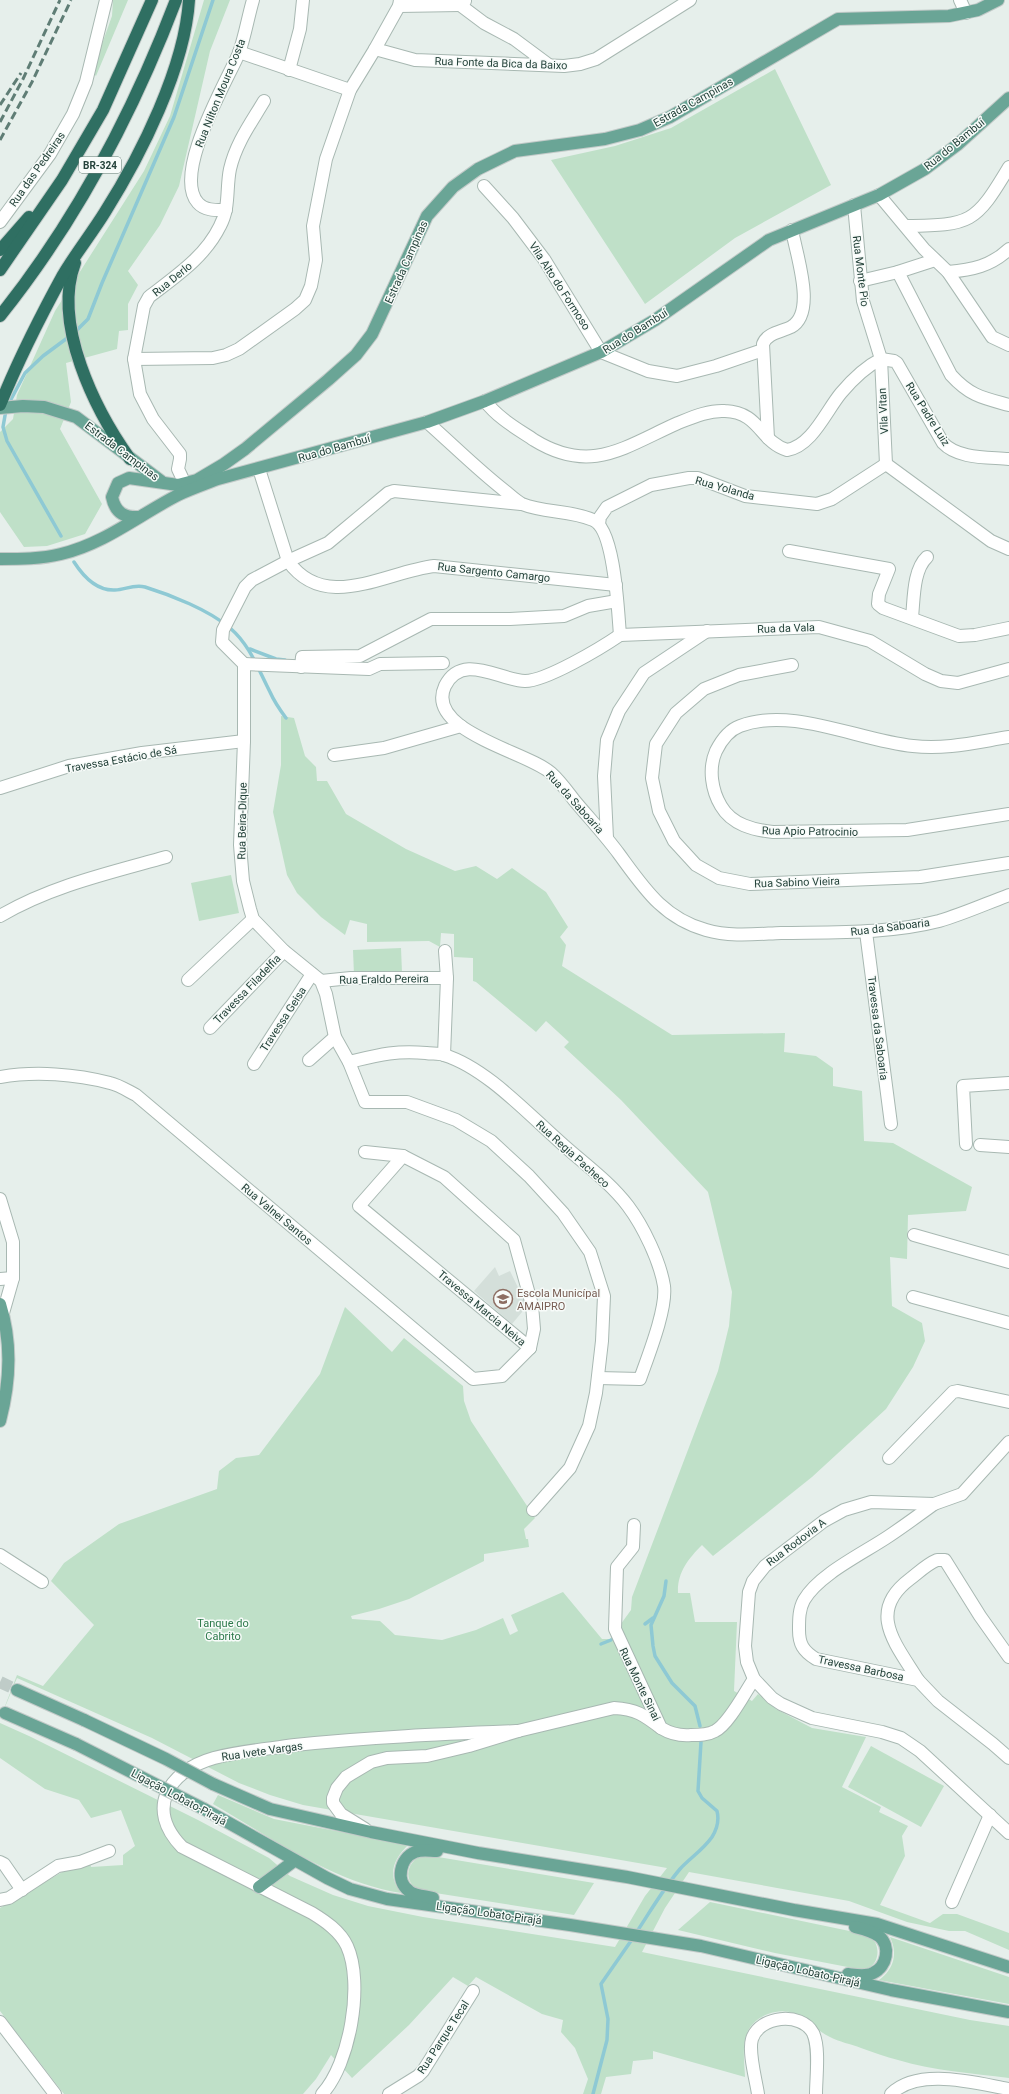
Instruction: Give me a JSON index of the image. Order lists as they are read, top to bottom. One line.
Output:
{"streets":{"highway":["BR-324"],"main road":["Estrada Campinas","Rua do Bambuí","Ligação Lobato-Pirajá"],"street":["Rua Fonte da Bica da Baixo","Rua Nilton Moura Costa","Rua das Pedreiras","Rua Monte Pio","Rua Derlo","Vila Alto do Formoso","Vila Vitan","Rua Padre Luiz","Rua Yolanda","Rua Sargento Camargo","Rua da Vala","Travessa Estácio de Sá","Rua da Saboaria","Rua Beira-Dique","Rua Apio Patrocinio","Rua Sabino Vieira","Rua Eraldo Pereira","Travessa Filadelfia","Travessa Geisa","Travessa da Saboaria","Rua Regia Pacheco","Rua Valnei Santos","Travessa Marcia Neiva","Rua Rodovia A","Travessa Barbosa","Rua Monte Sinai","Rua Ivete Vargas","Rua Parque Tecal"]},"crossings":[["Rua Nilton Moura Costa","Rua Derlo"],["Estrada Campinas","Rua Derlo"],["Rua do Bambuí","Rua Monte Pio"],["Rua do Bambuí","Vila Alto do Formoso"],["Rua do Bambuí","Rua Sargento Camargo"],["Rua Monte Pio","Vila Vitan"],["Rua Monte Pio","Rua Padre Luiz"],["Vila Vitan","Rua Padre Luiz"],["Vila Vitan","Rua Yolanda"],["Rua da Vala","Rua da Saboaria"],["Travessa Estácio de Sá","Rua Beira-Dique"],["Rua da Saboaria","Travessa da Saboaria"],["Rua Beira-Dique","Rua Eraldo Pereira"],["Rua Beira-Dique","Travessa Filadelfia"],["Rua Beira-Dique","Travessa Geisa"],["Rua Beira-Dique","Rua Regia Pacheco"],["Rua Eraldo Pereira","Travessa Geisa"],["Rua Valnei Santos","Travessa Marcia Neiva"],["Rua Rodovia A","Travessa Barbosa"],["Rua Rodovia A","Rua Monte Sinai"],["Rua Monte Sinai","Rua Ivete Vargas"]],"parks":["Tanque do Cabrito"],"places":{"school or university":["Escola Municípal AMAIPRO"]}}
